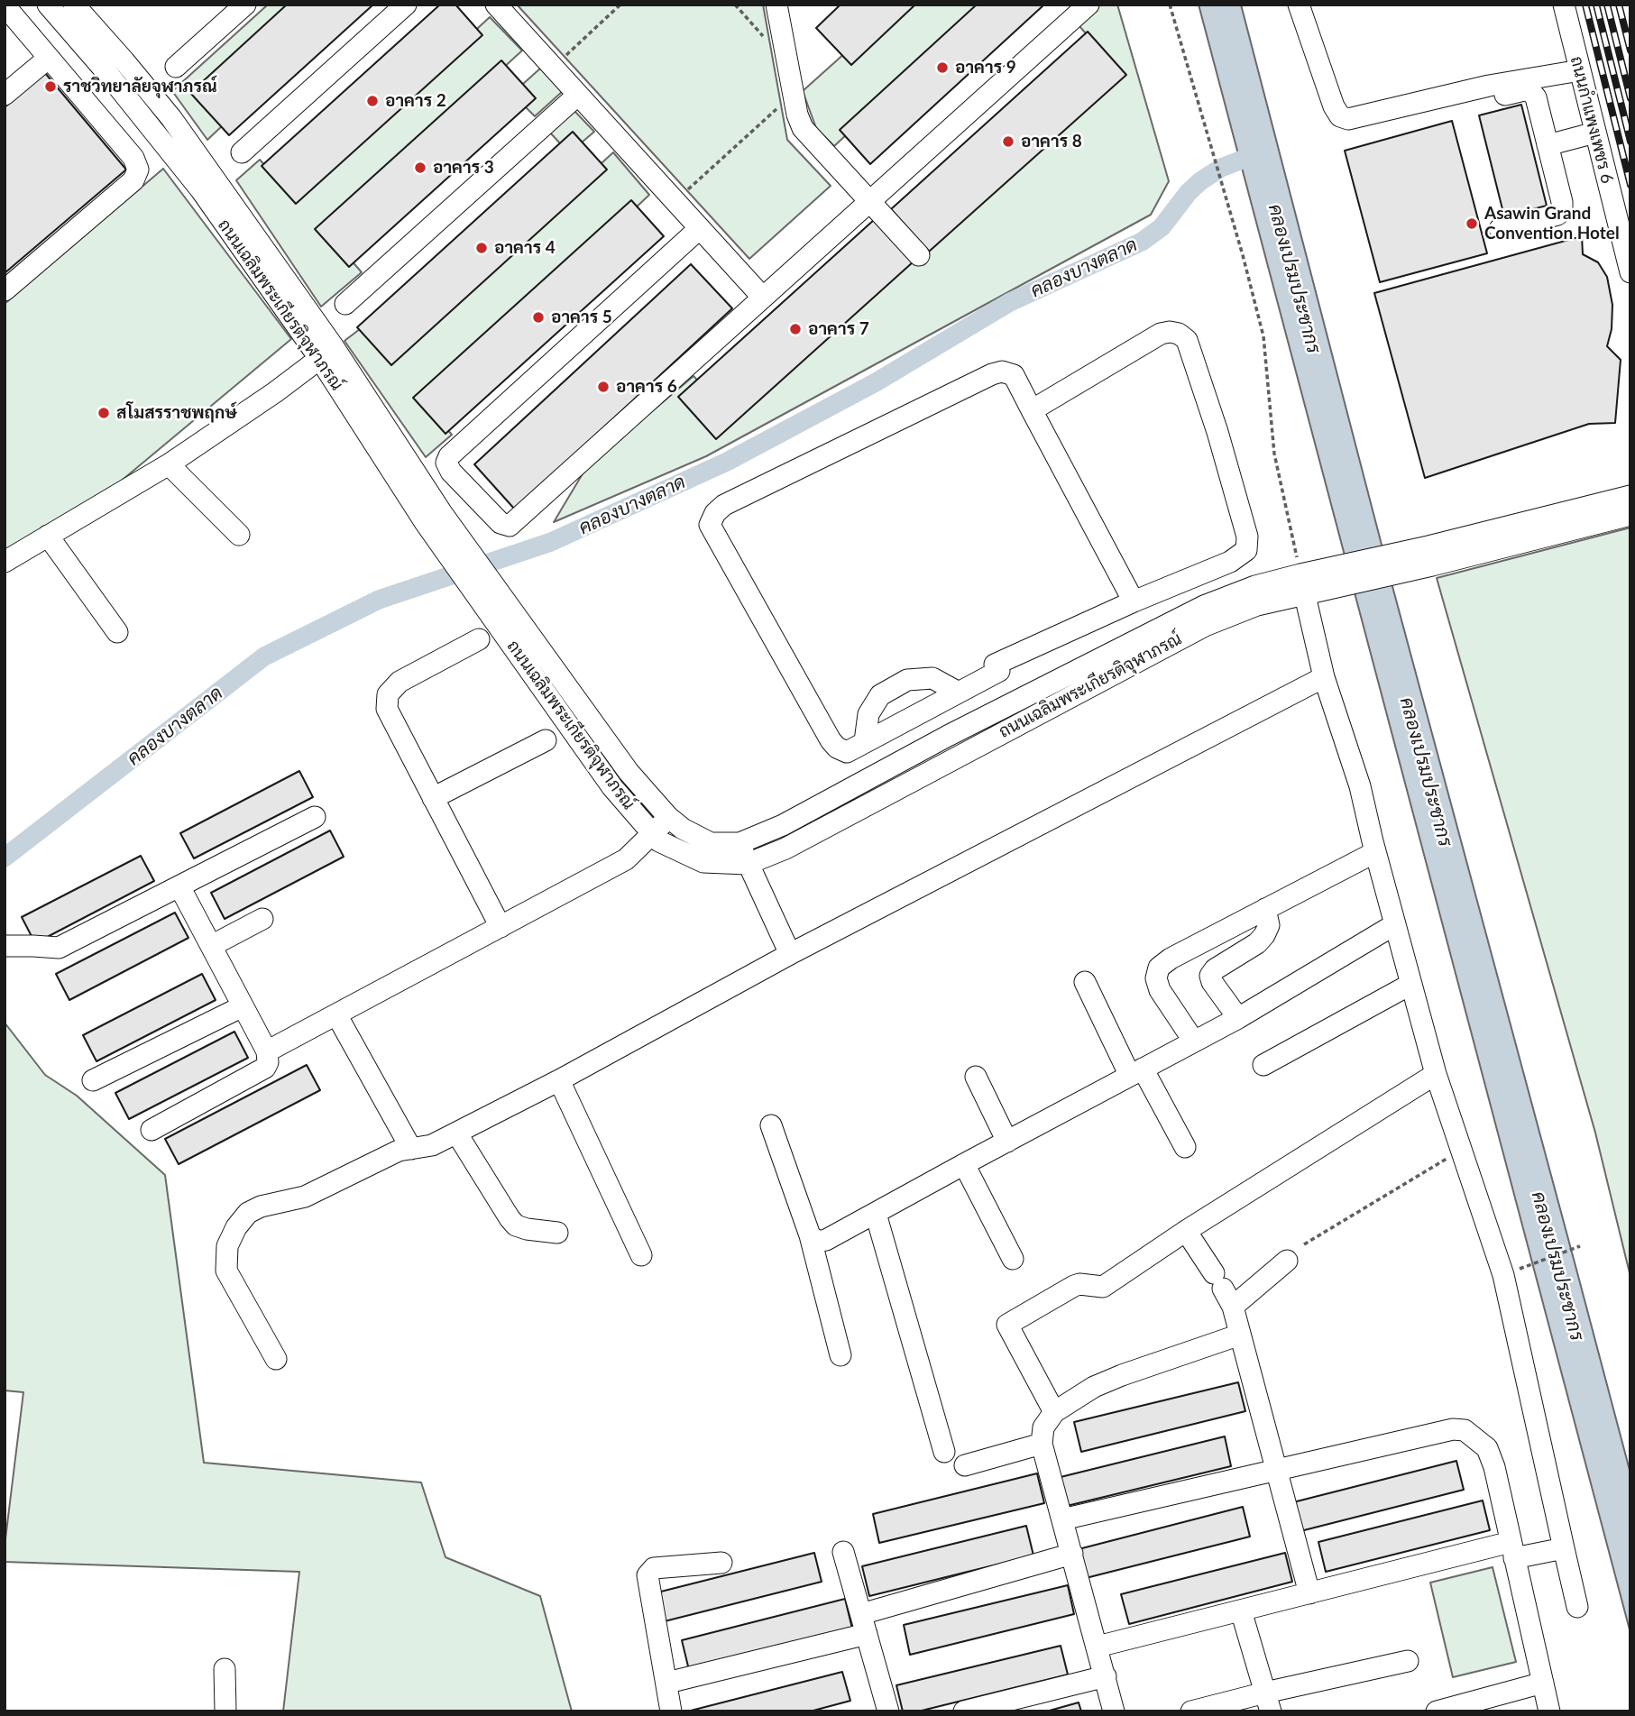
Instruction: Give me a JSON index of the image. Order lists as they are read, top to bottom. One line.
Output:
{"streets":{"street":["ถนนกำแพงเพชร 6","ถนนเฉลิมพระเกียรติจุฬาภรณ์"]},"water":["คลองบางตลาด","คลองเปรมประชากร"],"places":["อาคาร 9","ราชวิทยาลัยจุฬาภรณ์","อาคาร 2","อาคาร 8","อาคาร 3","Asawin Grand Convention Hotel","อาคาร 4","อาคาร 5","อาคาร 7","อาคาร 6","สโมสรราชพฤกษ์"]}
